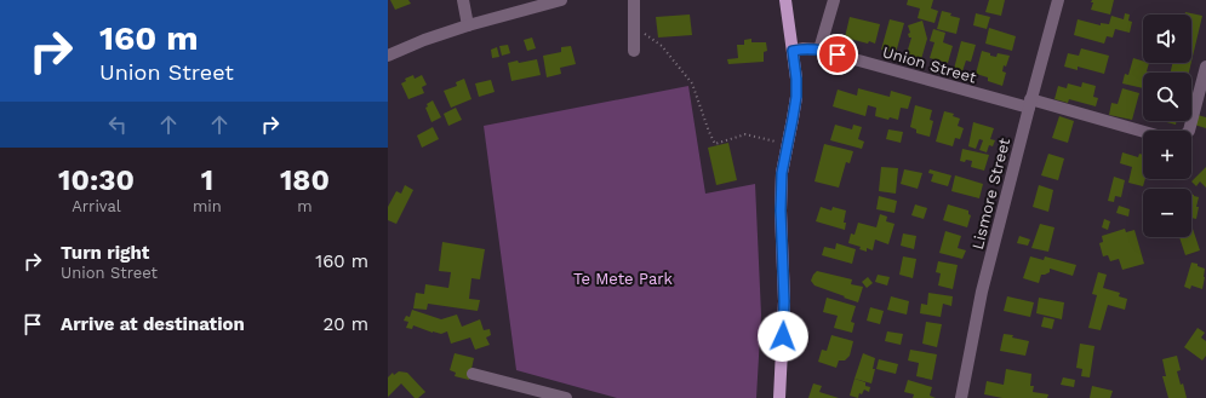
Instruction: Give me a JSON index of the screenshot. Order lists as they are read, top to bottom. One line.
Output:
{"streets":{"street":["Union Street","Lismore Street"]},"crossings":[["Union Street","Lismore Street"]],"parks":["Te Mete Park"],"page":{"turn":["160 m","Union Street"],"map_buttons":["+","−"],"eta":["10:30","Arrival","1","min","180","m"],"list":[{"name":"Turn right","note":"Union Street","value":"160 m"},{"name":"Arrive at destination","value":"20 m"}]}}
